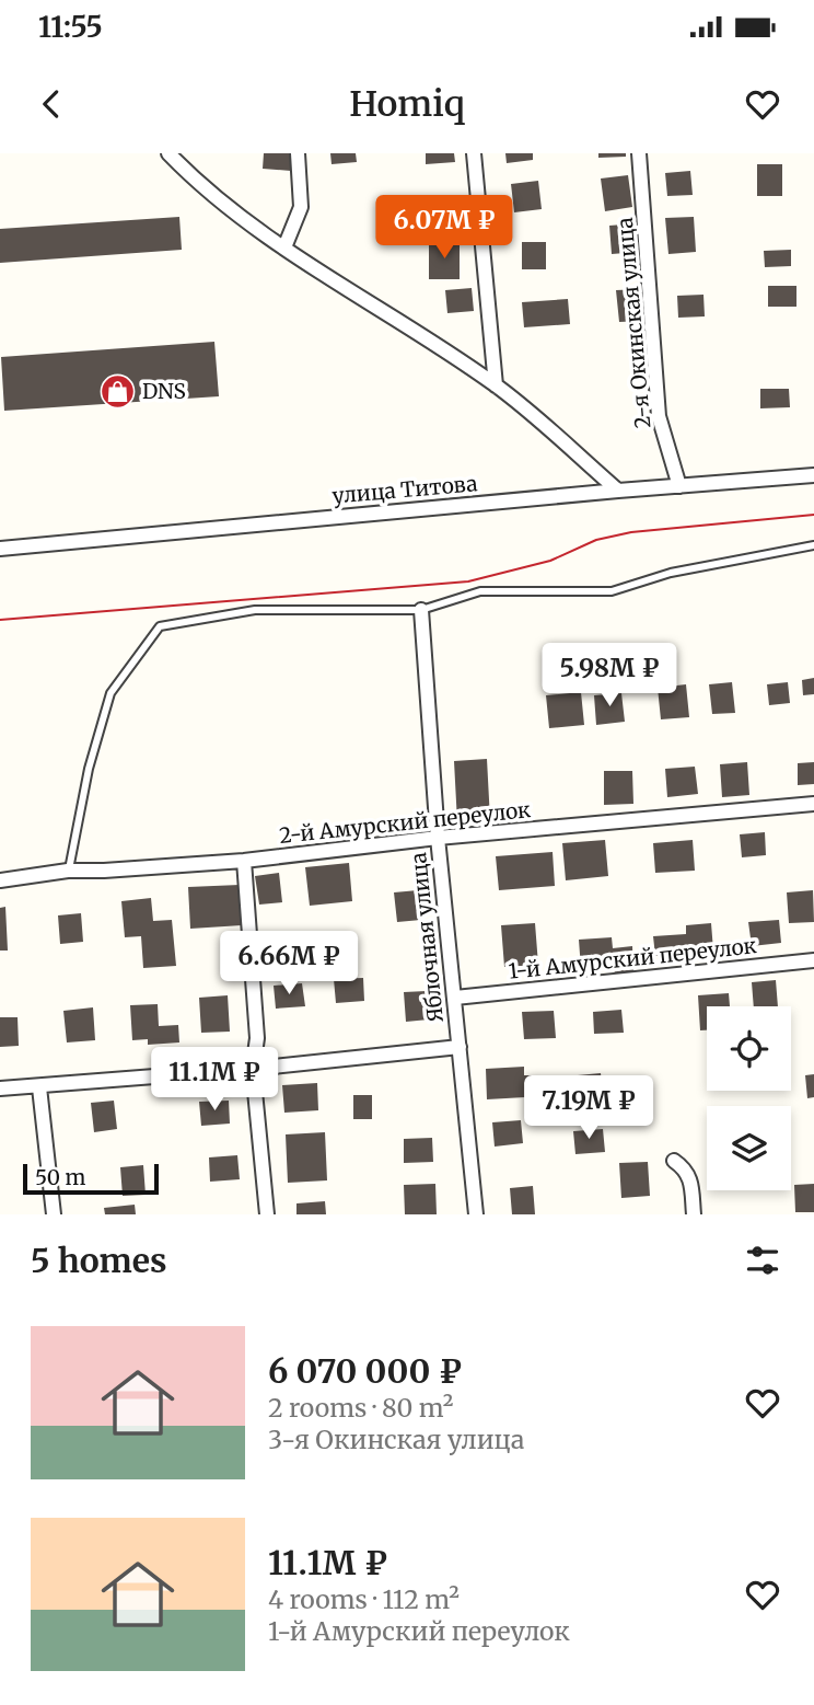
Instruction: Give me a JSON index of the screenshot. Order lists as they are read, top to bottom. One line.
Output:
{"streets":{"street":["2-я Окинская улица","улица Титова","2-й Амурский переулок","Яблочная улица","1-й Амурский переулок"]},"crossings":[["2-я Окинская улица","улица Титова"],["2-й Амурский переулок","Яблочная улица"],["Яблочная улица","1-й Амурский переулок"]],"places":{"shop":["DNS"]},"scale_bar":"50 m","page":{"status":"11:55","header":"Homiq","price":["6.07M ₽","5.98M ₽","6.66M ₽","11.1M ₽","7.19M ₽"],"scale":"50 m","heading":"5 homes","list":[{"name":"6 070 000 ₽","note":"2 rooms · 80 m² · 3-я Окинская улица"},{"name":"11.1M ₽","note":"4 rooms · 112 m² · 1-й Амурский переулок"}]}}
